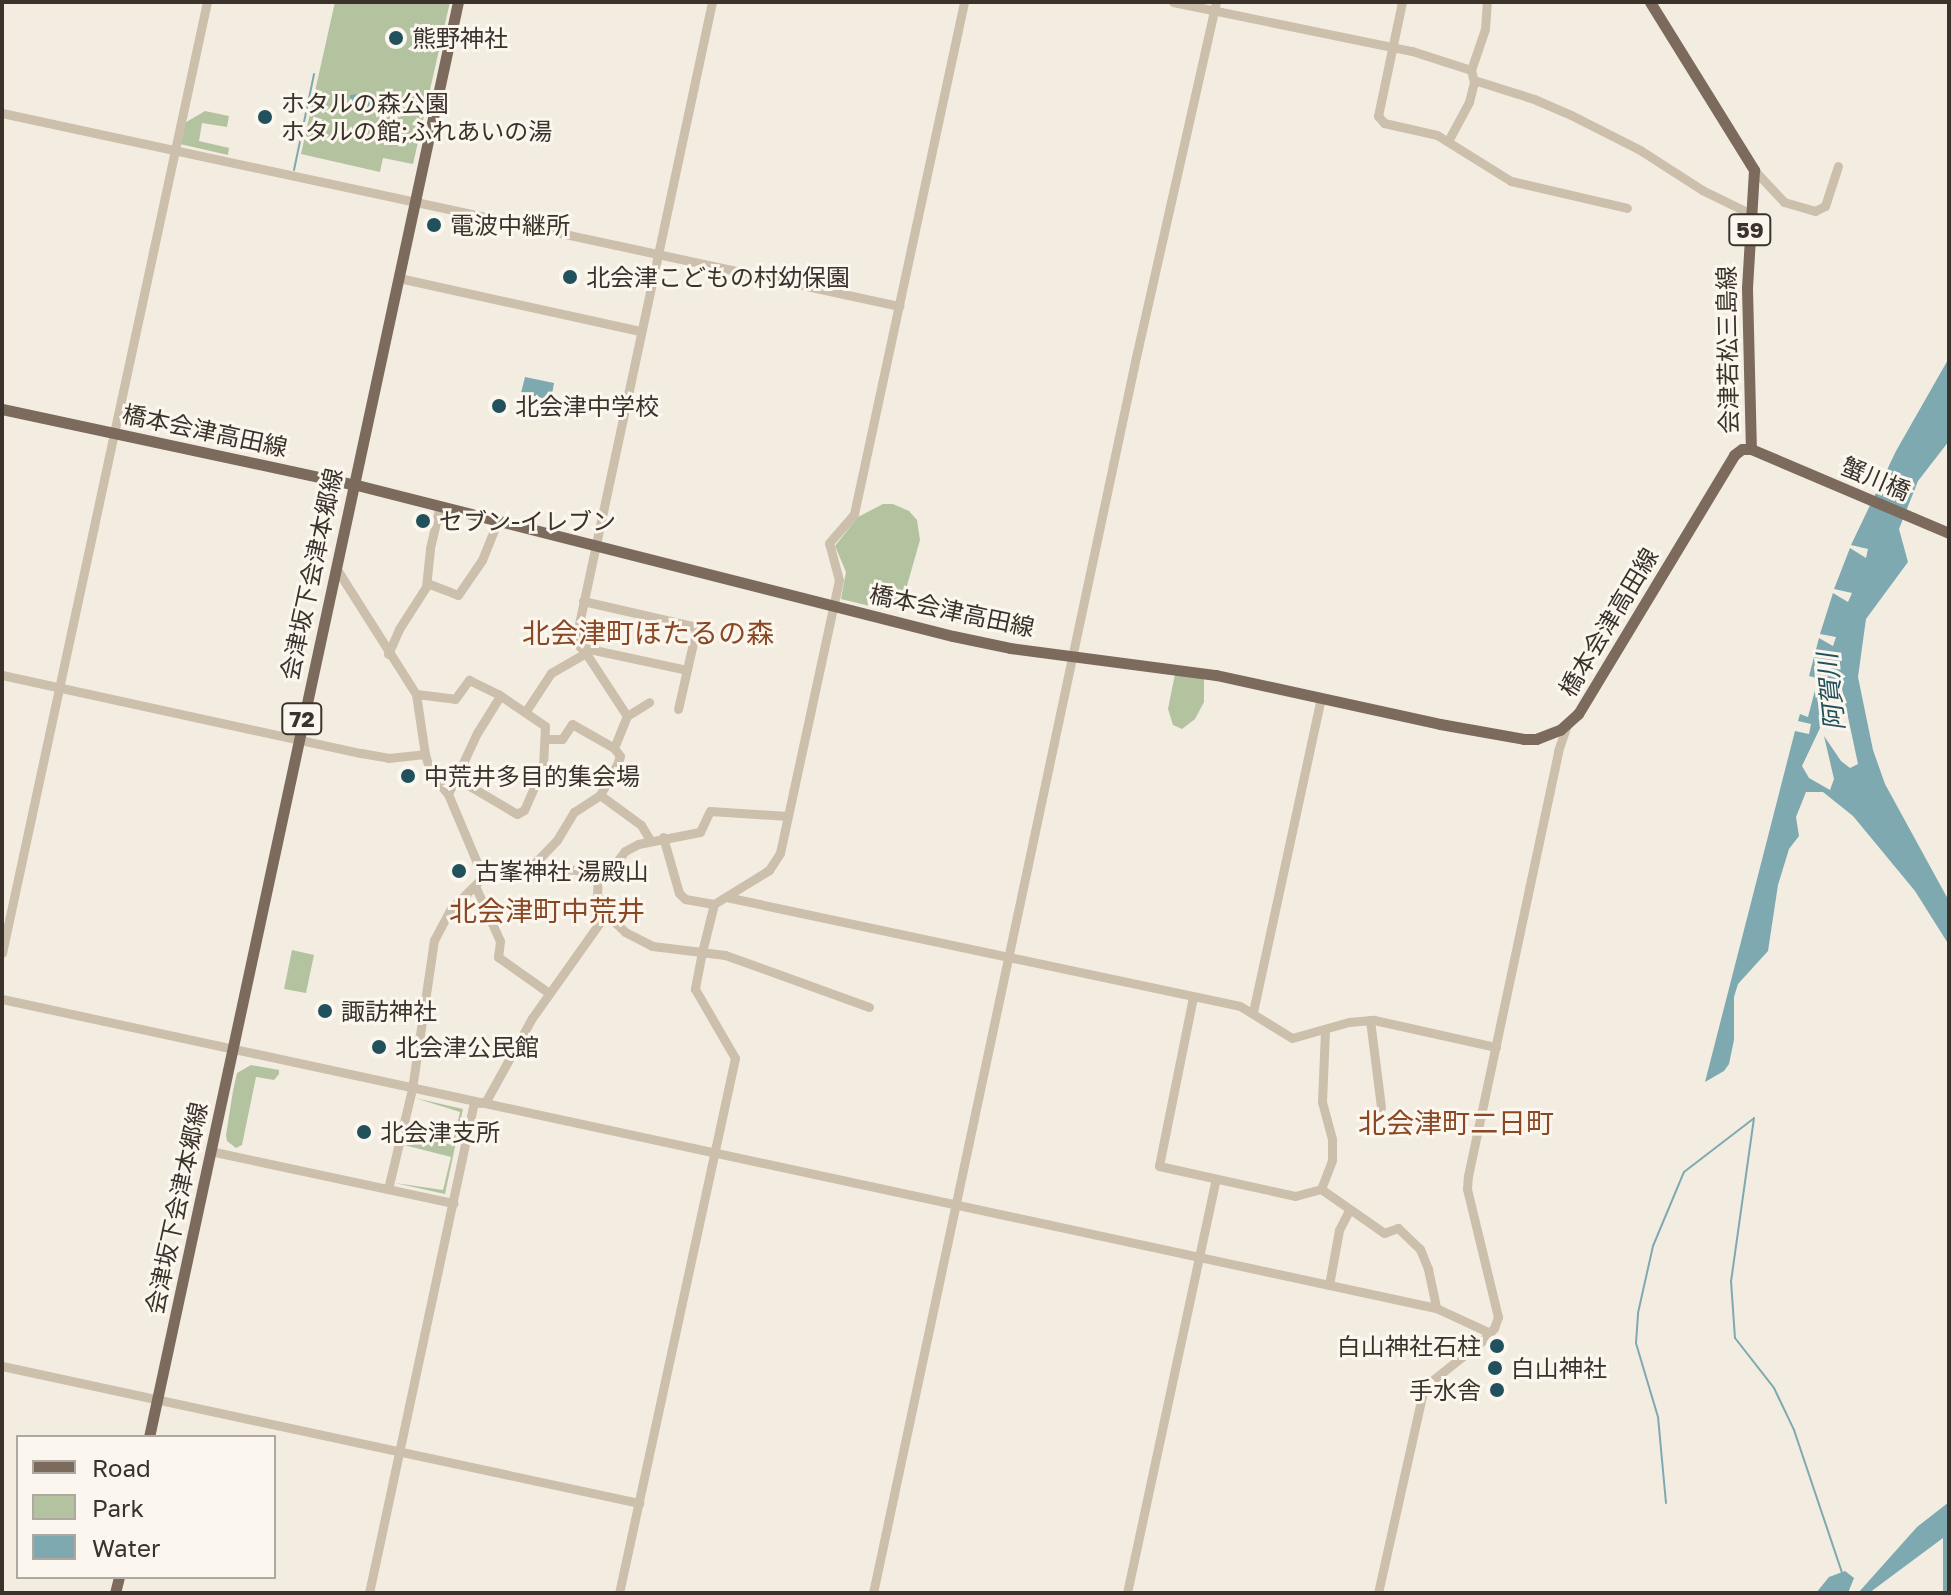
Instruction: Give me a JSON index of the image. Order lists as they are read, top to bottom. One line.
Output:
{"streets":{"main road":["59","会津若松三島線","橋本会津高田線","蟹川橋","会津坂下会津本郷線","72"]},"crossings":[["会津若松三島線","橋本会津高田線"],["会津若松三島線","蟹川橋"],["橋本会津高田線","会津坂下会津本郷線"]],"districts":["北会津町ほたるの森","北会津町中荒井","北会津町二日町"],"water":["阿賀川"],"places":["熊野神社","ホタルの森公園 ホタルの館;ふれあいの湯","電波中継所","北会津こどもの村幼保園","北会津中学校","セブン-イレブン","中荒井多目的集会場","古峯神社 湯殿山","諏訪神社","北会津公民館","北会津支所","白山神社石柱","白山神社","手水舎"],"legend":["Road","Park","Water"]}
